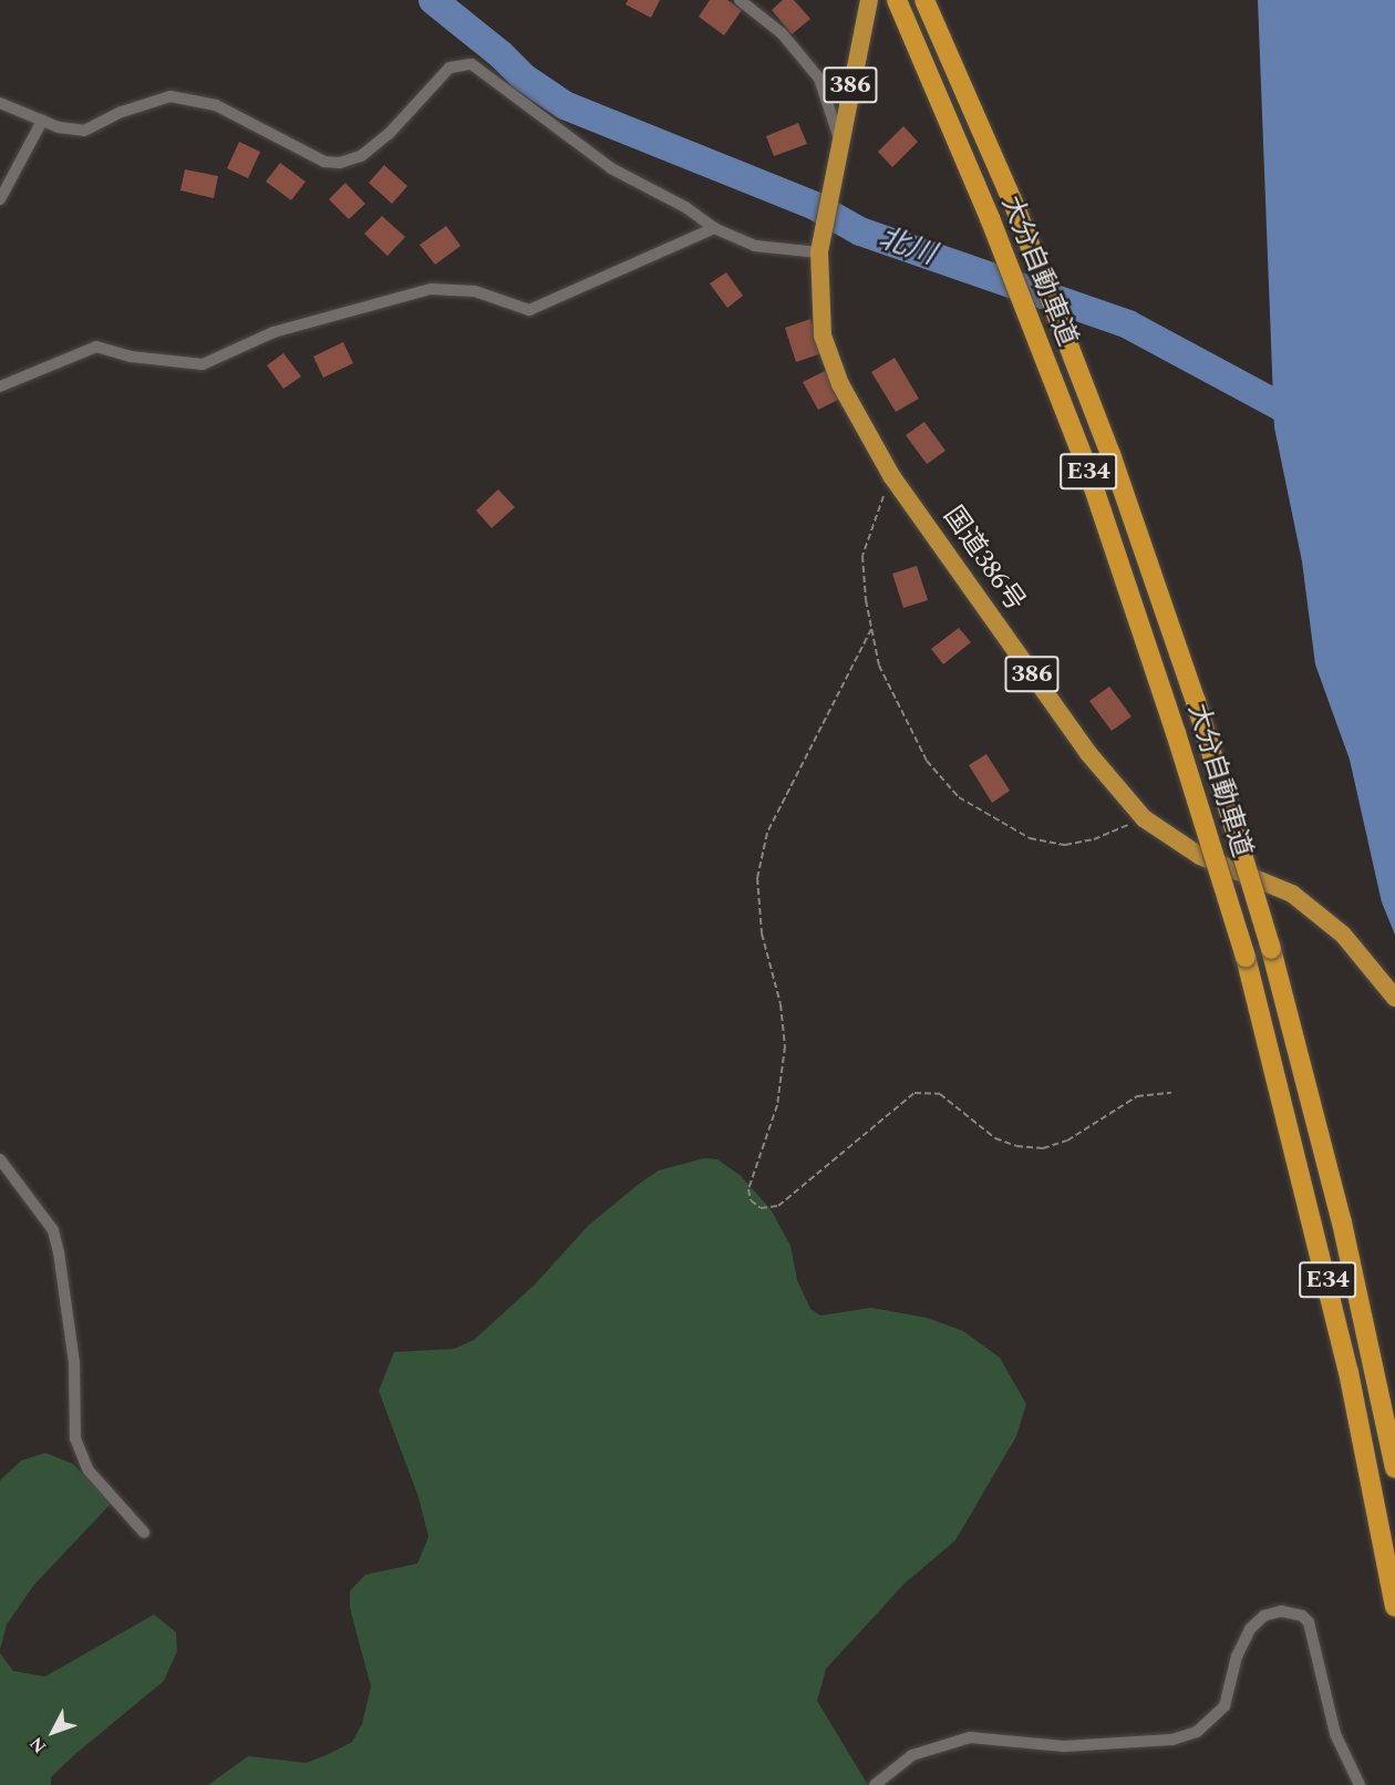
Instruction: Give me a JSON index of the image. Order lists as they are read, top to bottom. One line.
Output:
{"streets":{"highway":["386","大分自動車道","E34","国道386号"]},"water":["北川"],"north":"bottom left"}
